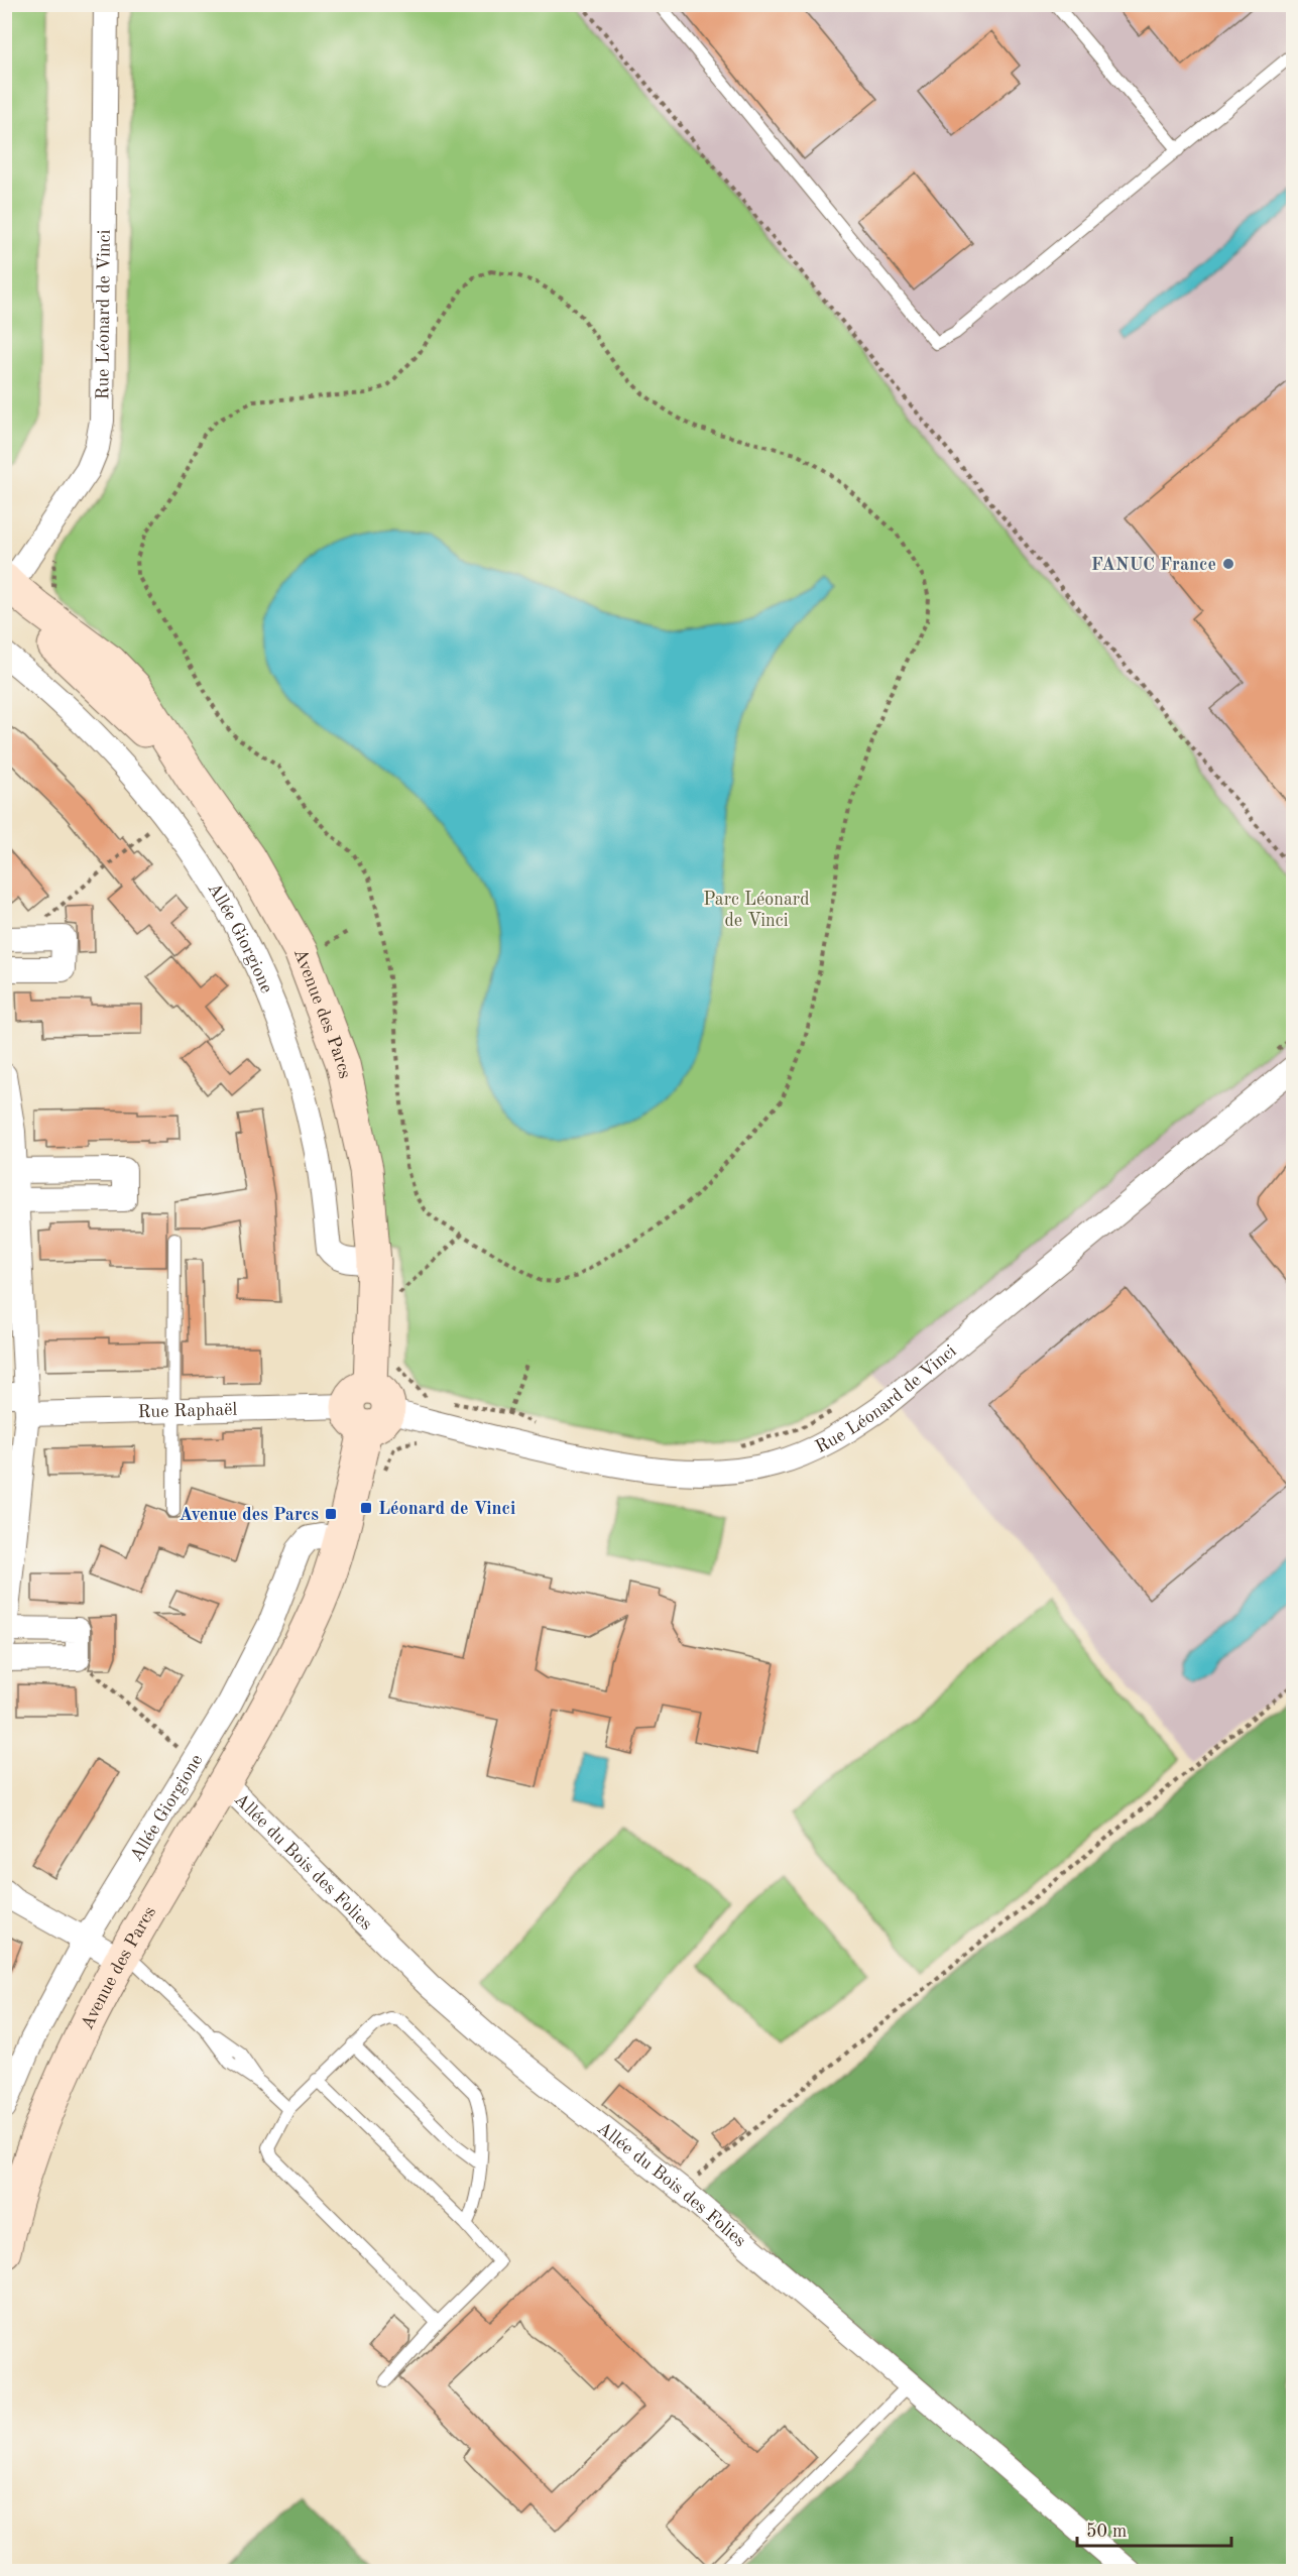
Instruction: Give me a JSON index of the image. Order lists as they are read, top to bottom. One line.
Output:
{"streets":{"street":["Rue Léonard de Vinci","Allée Giorgione","Avenue des Parcs","Rue Raphaël","Allée du Bois des Folies"]},"crossings":[["Rue Léonard de Vinci","Avenue des Parcs"],["Rue Léonard de Vinci","Rue Raphaël"],["Allée Giorgione","Avenue des Parcs"],["Avenue des Parcs","Rue Raphaël"],["Avenue des Parcs","Allée du Bois des Folies"]],"parks":["Parc Léonard de Vinci"],"places":{"other":["FANUC France"],"transit":["Léonard de Vinci","Avenue des Parcs"]},"scale_bar":"50 m"}
